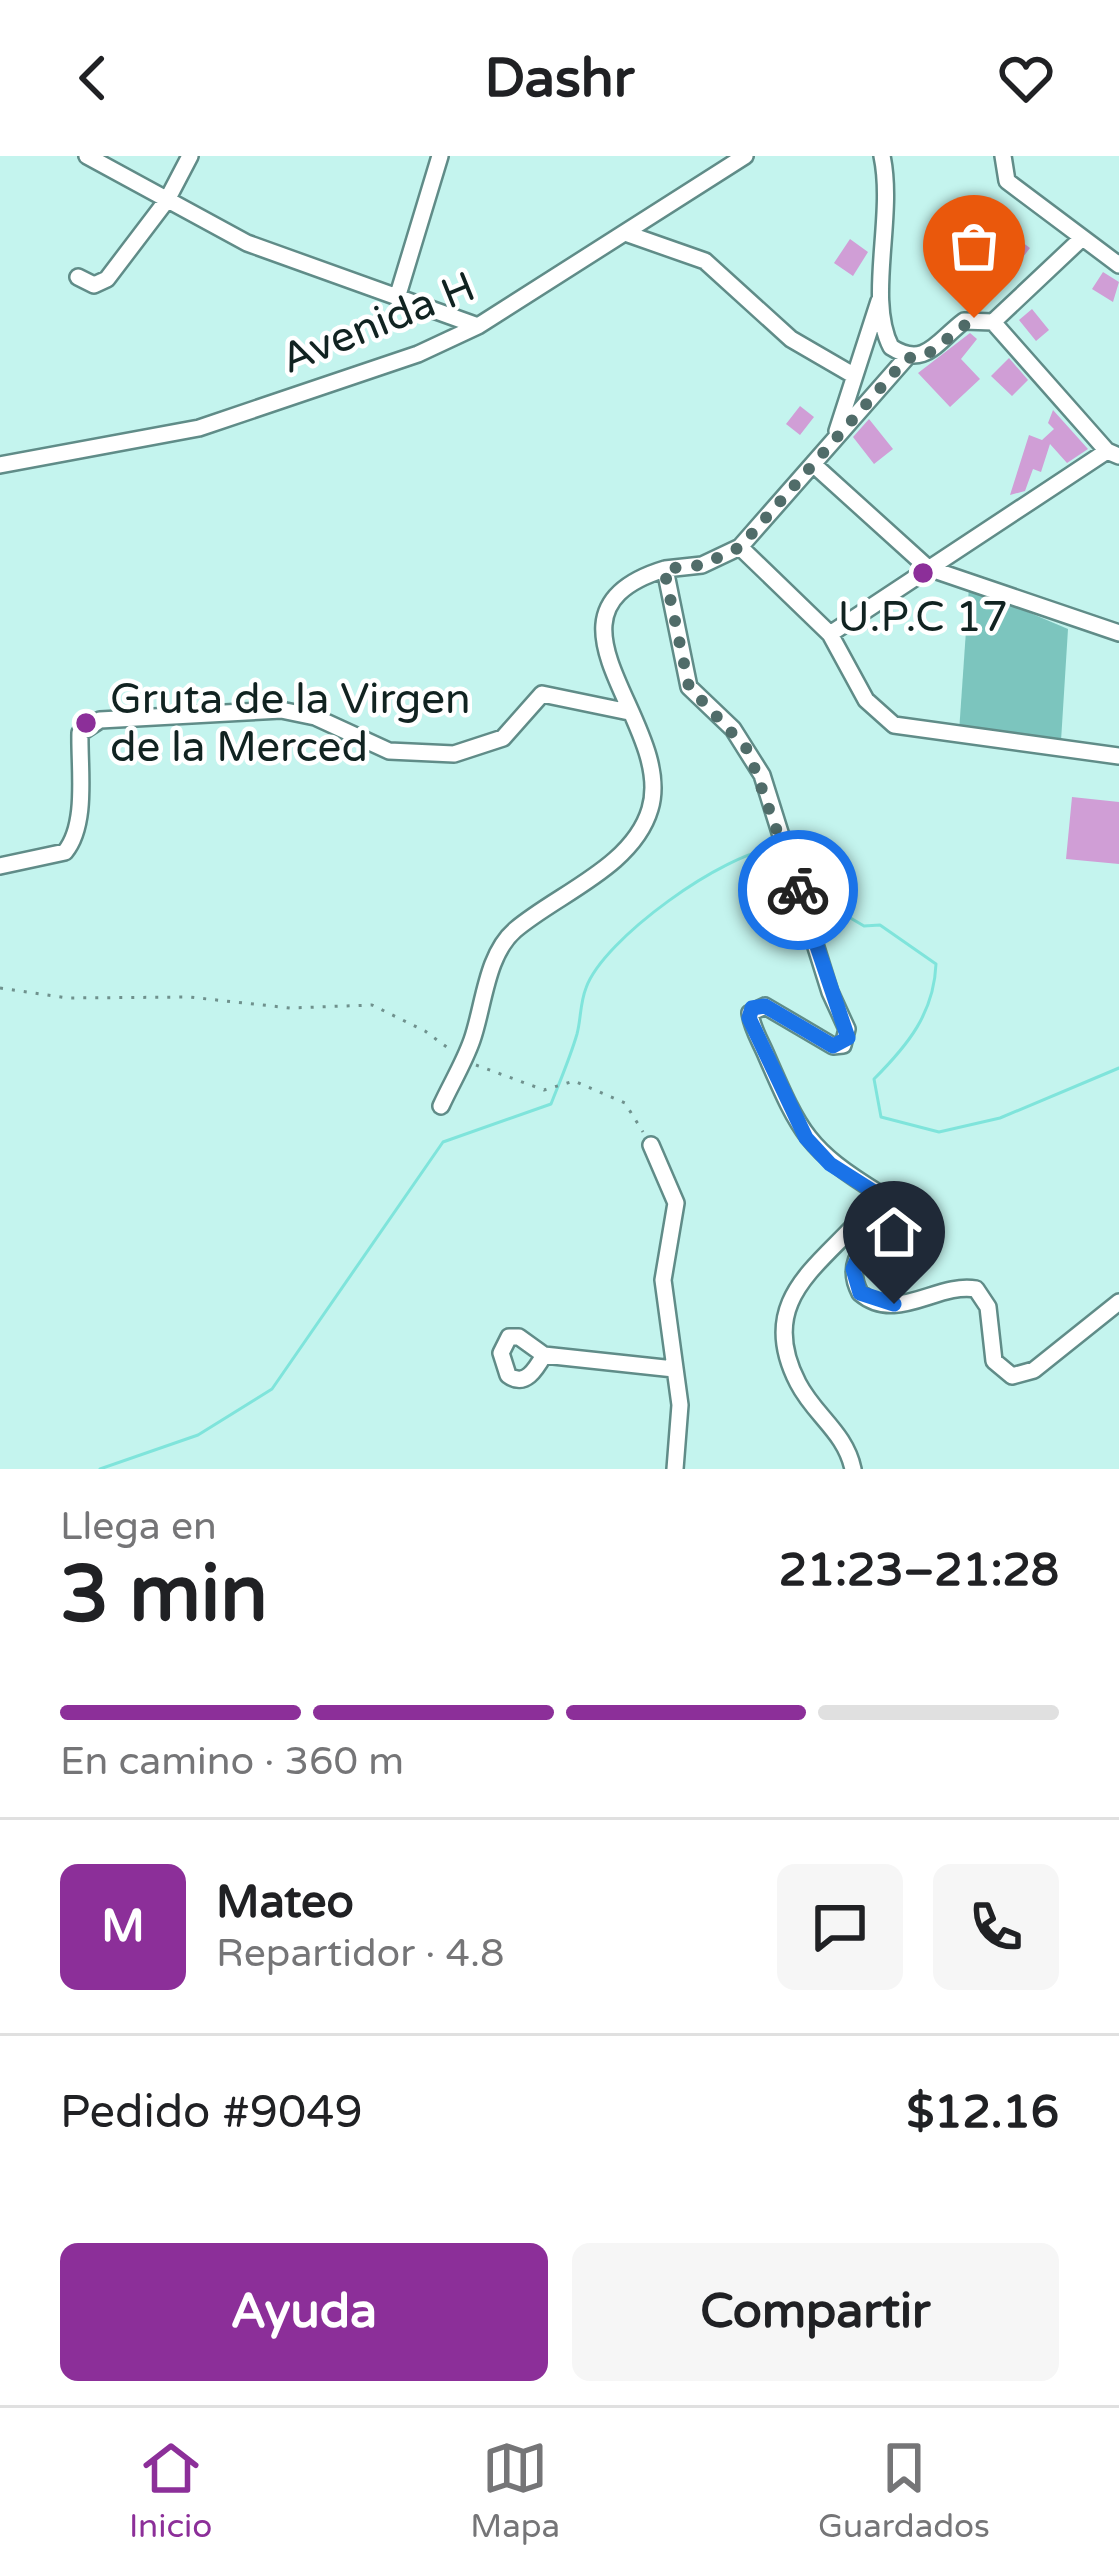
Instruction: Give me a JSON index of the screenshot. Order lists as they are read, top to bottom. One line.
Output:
{"streets":{"street":["Avenida H"]},"places":["U.P.C 17","Gruta de la Virgen de la Merced"],"page":{"header":"Dashr","heading":["3 min","Llega en","21:23–21:28"],"panel":["Mateo","Repartidor · 4.8","Pedido #9049","$12.16"],"bar":"En camino · 360 m","round":"M","buttons":["Ayuda","Compartir"],"tabs":["Inicio","Mapa","Guardados"]}}
